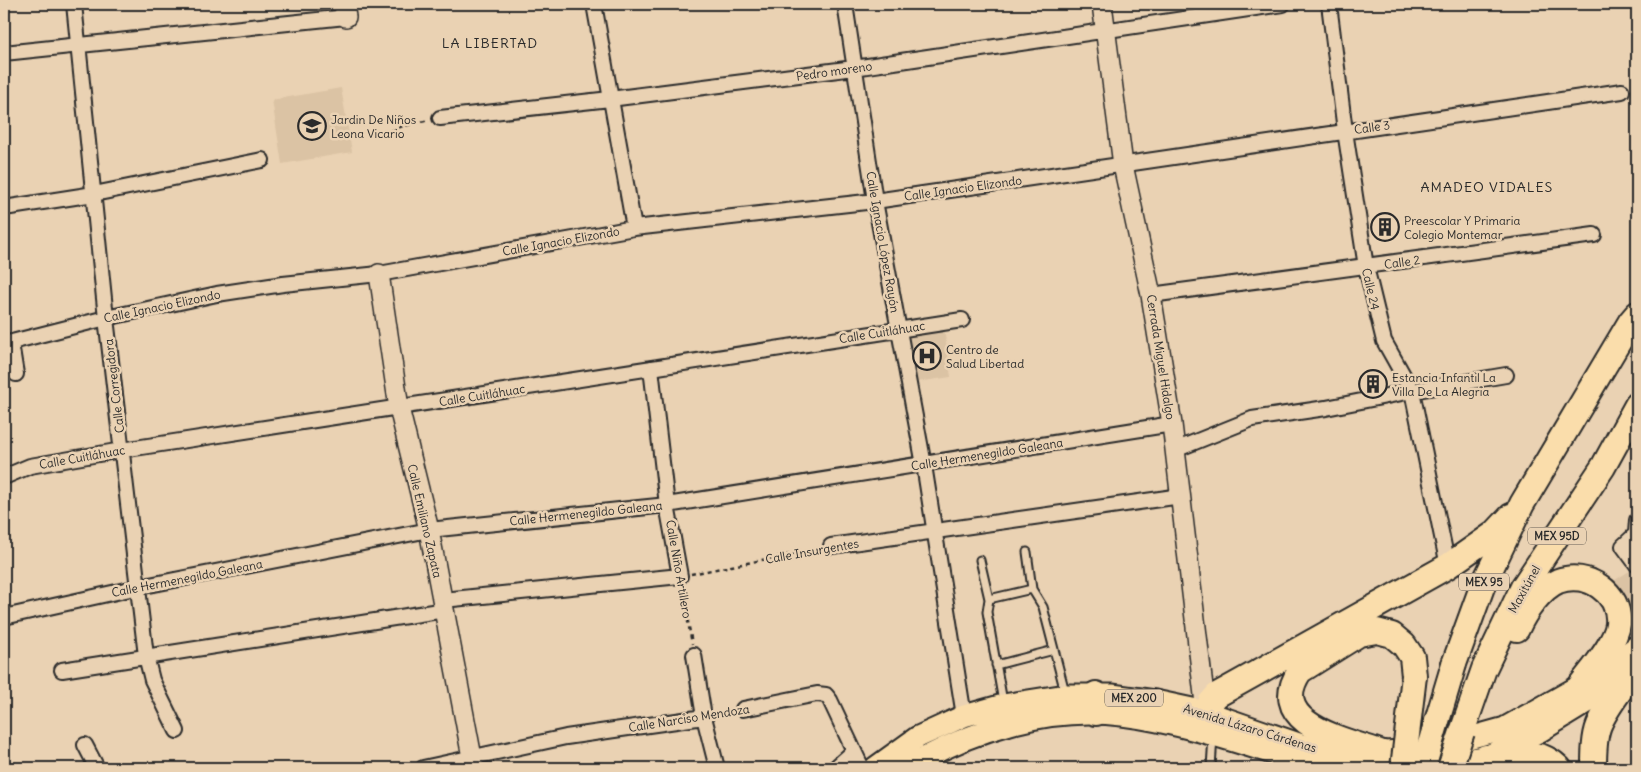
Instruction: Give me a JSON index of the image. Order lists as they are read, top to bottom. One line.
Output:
{"streets":{"highway":["MEX 95D","MEX 95","Maxitúnel"],"main road":["MEX 200","Avenida Lázaro Cárdenas"],"street":["Pedro moreno","Calle 3","Calle Ignacio Elizondo","Calle Ignacio López Rayón","Calle 2","Calle 24","Calle Cuitláhuac","Cerrada Miguel Hidalgo","Calle Corregidora","Calle Hermenegildo Galeana","Calle Emiliano Zapata","Calle Insurgentes","Calle Niño Artillero","Calle Narciso Mendoza"]},"crossings":[["Pedro moreno","Calle Ignacio López Rayón"],["Pedro moreno","Cerrada Miguel Hidalgo"],["Calle 3","Calle Ignacio Elizondo"],["Calle 3","Calle 24"],["Calle 3","Cerrada Miguel Hidalgo"],["Calle Ignacio Elizondo","Calle Ignacio López Rayón"],["Calle Ignacio Elizondo","Cerrada Miguel Hidalgo"],["Calle Ignacio Elizondo","Calle Corregidora"],["Calle Ignacio Elizondo","Calle Emiliano Zapata"],["Calle Ignacio López Rayón","Calle Cuitláhuac"],["Calle Ignacio López Rayón","Calle Hermenegildo Galeana"],["Calle Ignacio López Rayón","Calle Insurgentes"],["Calle Ignacio López Rayón","Avenida Lázaro Cárdenas"],["Calle 2","Calle 24"],["Calle 2","Cerrada Miguel Hidalgo"],["Calle Cuitláhuac","Calle Corregidora"],["Calle Cuitláhuac","Calle Emiliano Zapata"],["Calle Cuitláhuac","Calle Niño Artillero"],["Cerrada Miguel Hidalgo","Calle Hermenegildo Galeana"],["Cerrada Miguel Hidalgo","Calle Insurgentes"],["Cerrada Miguel Hidalgo","Avenida Lázaro Cárdenas"],["Calle Corregidora","Calle Hermenegildo Galeana"],["Calle Hermenegildo Galeana","Calle Emiliano Zapata"],["Calle Hermenegildo Galeana","Calle Niño Artillero"],["Calle Emiliano Zapata","Calle Narciso Mendoza"],["Calle Insurgentes","Calle Niño Artillero"],["MEX 200","Avenida Lázaro Cárdenas"]],"districts":["LA LIBERTAD","AMADEO VIDALES"],"places":{"school or university":["Jardin De Niños Leona Vicario"],"building":["Preescolar Y Primaria Colegio Montemar","Estancia Infantil La Villa De La Alegria"],"hospital":["Centro de Salud Libertad"]}}
